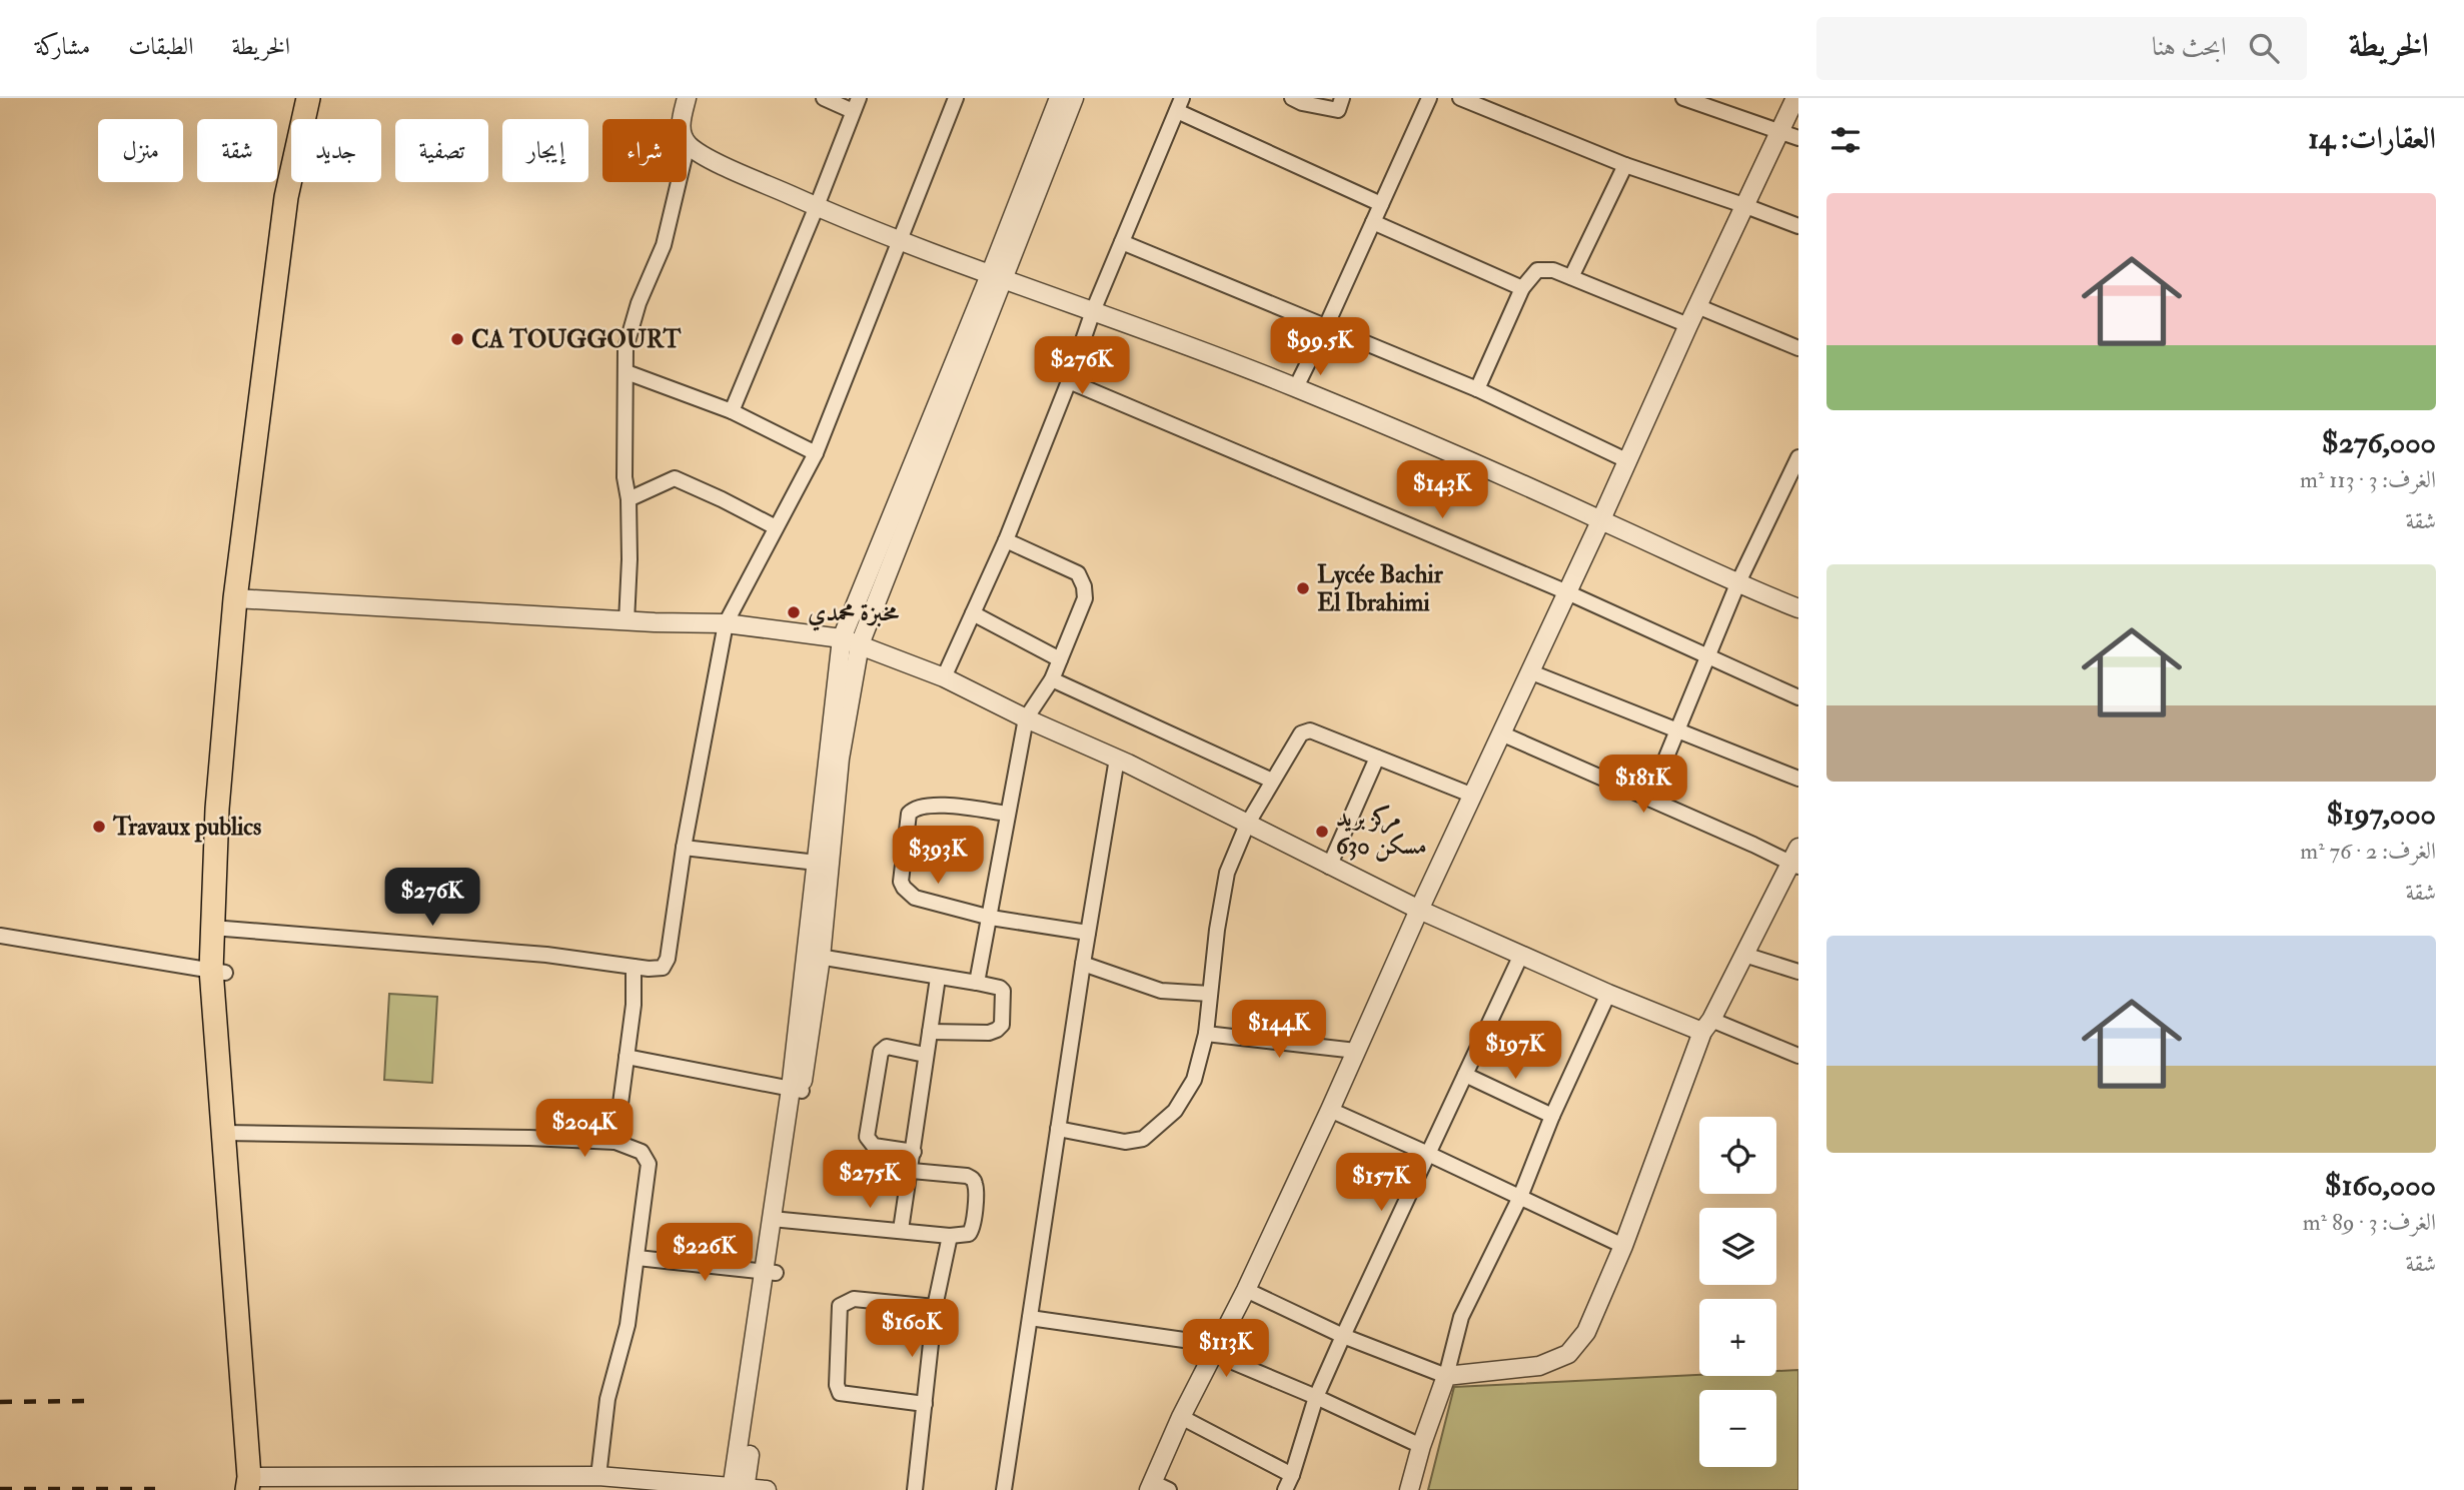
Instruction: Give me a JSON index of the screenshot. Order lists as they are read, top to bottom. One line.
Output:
{"places":["CA TOUGGOURT","Lycée Bachir El Ibrahimi","مخبزة محمدي","Travaux publics","مركز بريد 630 مسكن"],"page":{"header":"الخريطة","search":"ابحث هنا","nav":["الخريطة","الطبقات","مشاركة"],"heading":"العقارات: 14","chip":["شراء","إيجار","تصفية","جديد","شقة","منزل"],"list":[{"name":"$276,000","note":"الغرف: 3 · 113 m² · شقة"},{"name":"$197,000","note":"الغرف: 2 · 76 m² · شقة"},{"name":"$160,000","note":"الغرف: 3 · 89 m² · شقة"}],"price":["$99.5K","$276K","$143K","$181K","$393K","$276K","$144K","$197K","$204K","$275K","$157K","$226K","$160K","$113K"],"map_buttons":["+","−"]}}
